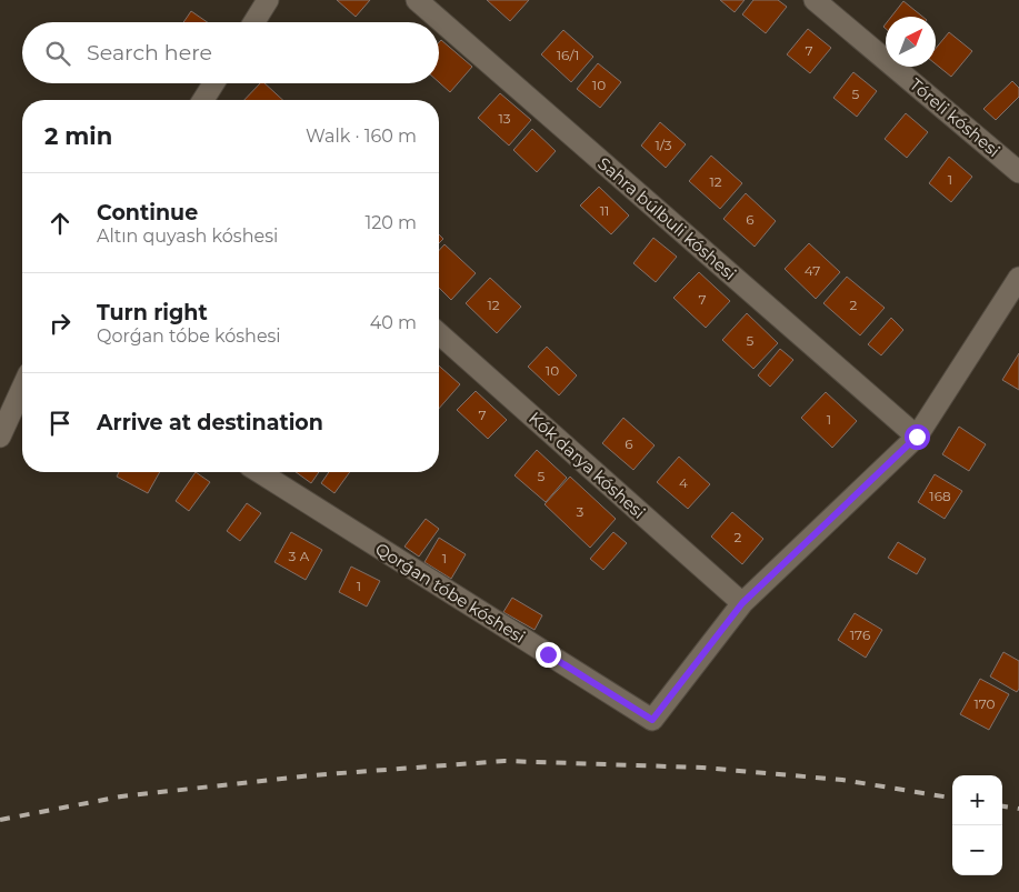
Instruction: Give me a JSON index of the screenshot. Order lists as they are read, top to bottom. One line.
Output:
{"streets":{"street":["Tóreli kóshesi","Sahra búlbuli kóshesi","Kók darya kóshesi","Qorǵan tóbe kóshesi"]},"crossings":[["Kók darya kóshesi","Qorǵan tóbe kóshesi"]],"house_numbers":["7","16/1","10","5","13","1/3","1","12","11","6","47","7","12","2","5","10","7","1","6","5","4","168","3","2","3 А","1","1","176","170"],"north":"top right","page":{"search":"Search here","heading":["2 min","Walk · 160 m"],"list":[["Continue","Altın quyash kóshesi","120 m"],["Turn right","Qorǵan tóbe kóshesi","40 m"],"Arrive at destination"],"map_buttons":["+","−"]}}
